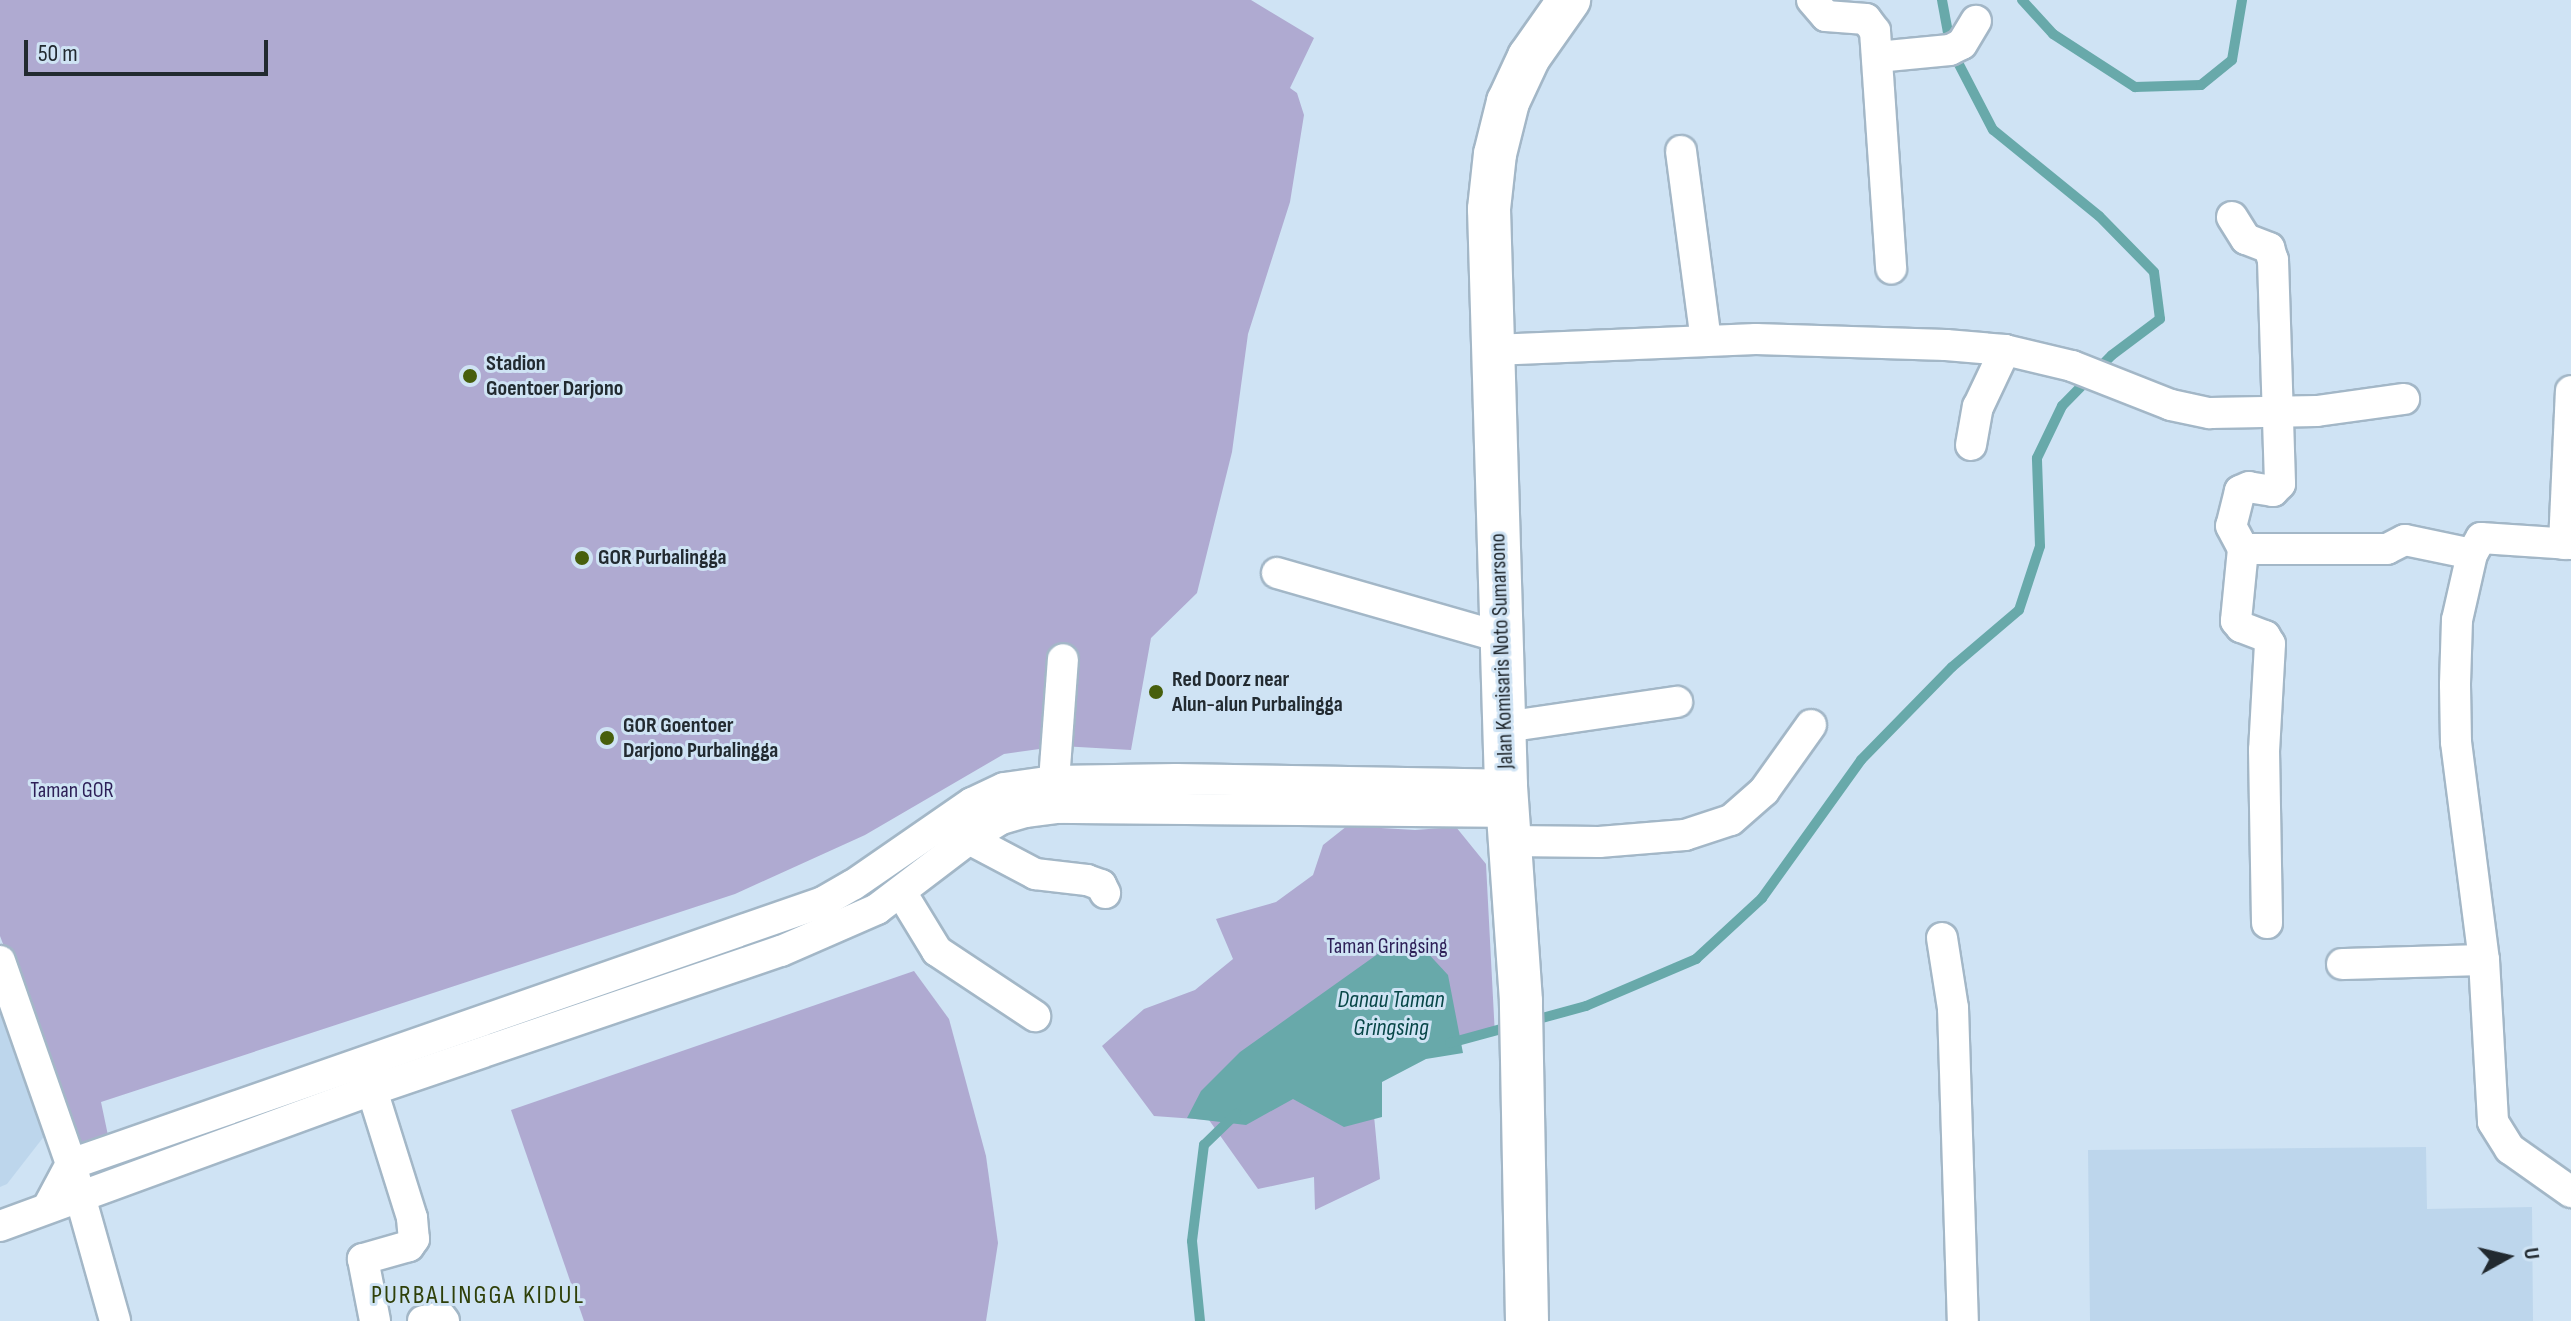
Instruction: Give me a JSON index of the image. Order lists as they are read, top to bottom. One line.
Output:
{"streets":{"street":["Jalan Komisaris Noto Sumarsono"]},"districts":["PURBALINGGA KIDUL"],"water":["Danau Taman Gringsing"],"parks":["Taman GOR","Taman Gringsing"],"places":["Stadion Goentoer Darjono","GOR Purbalingga","Red Doorz near Alun-alun Purbalingga","GOR Goentoer Darjono Purbalingga"],"scale_bar":"50 m","north":"right"}
